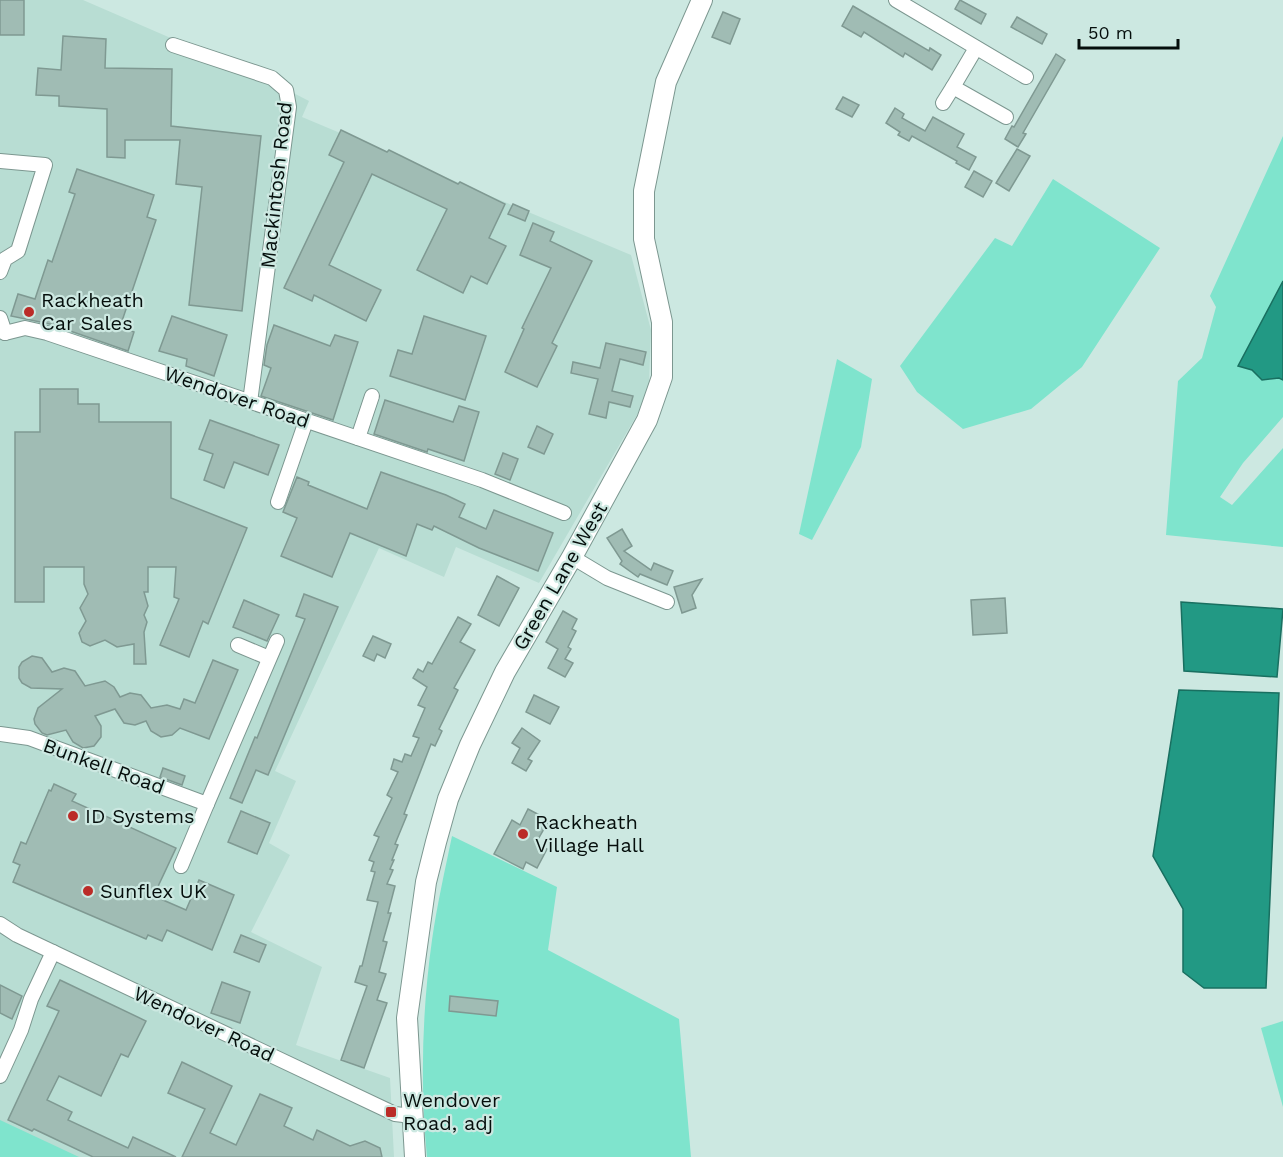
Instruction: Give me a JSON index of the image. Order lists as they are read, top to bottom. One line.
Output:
{"streets":{"street":["Mackintosh Road","Wendover Road","Green Lane West","Bunkell Road"]},"crossings":[["Mackintosh Road","Wendover Road"],["Wendover Road","Green Lane West"]],"places":{"other":["Rackheath Car Sales","ID Systems","Rackheath Village Hall","Sunflex UK"],"transit":["Wendover Road, adj"]},"scale_bar":"50 m"}
